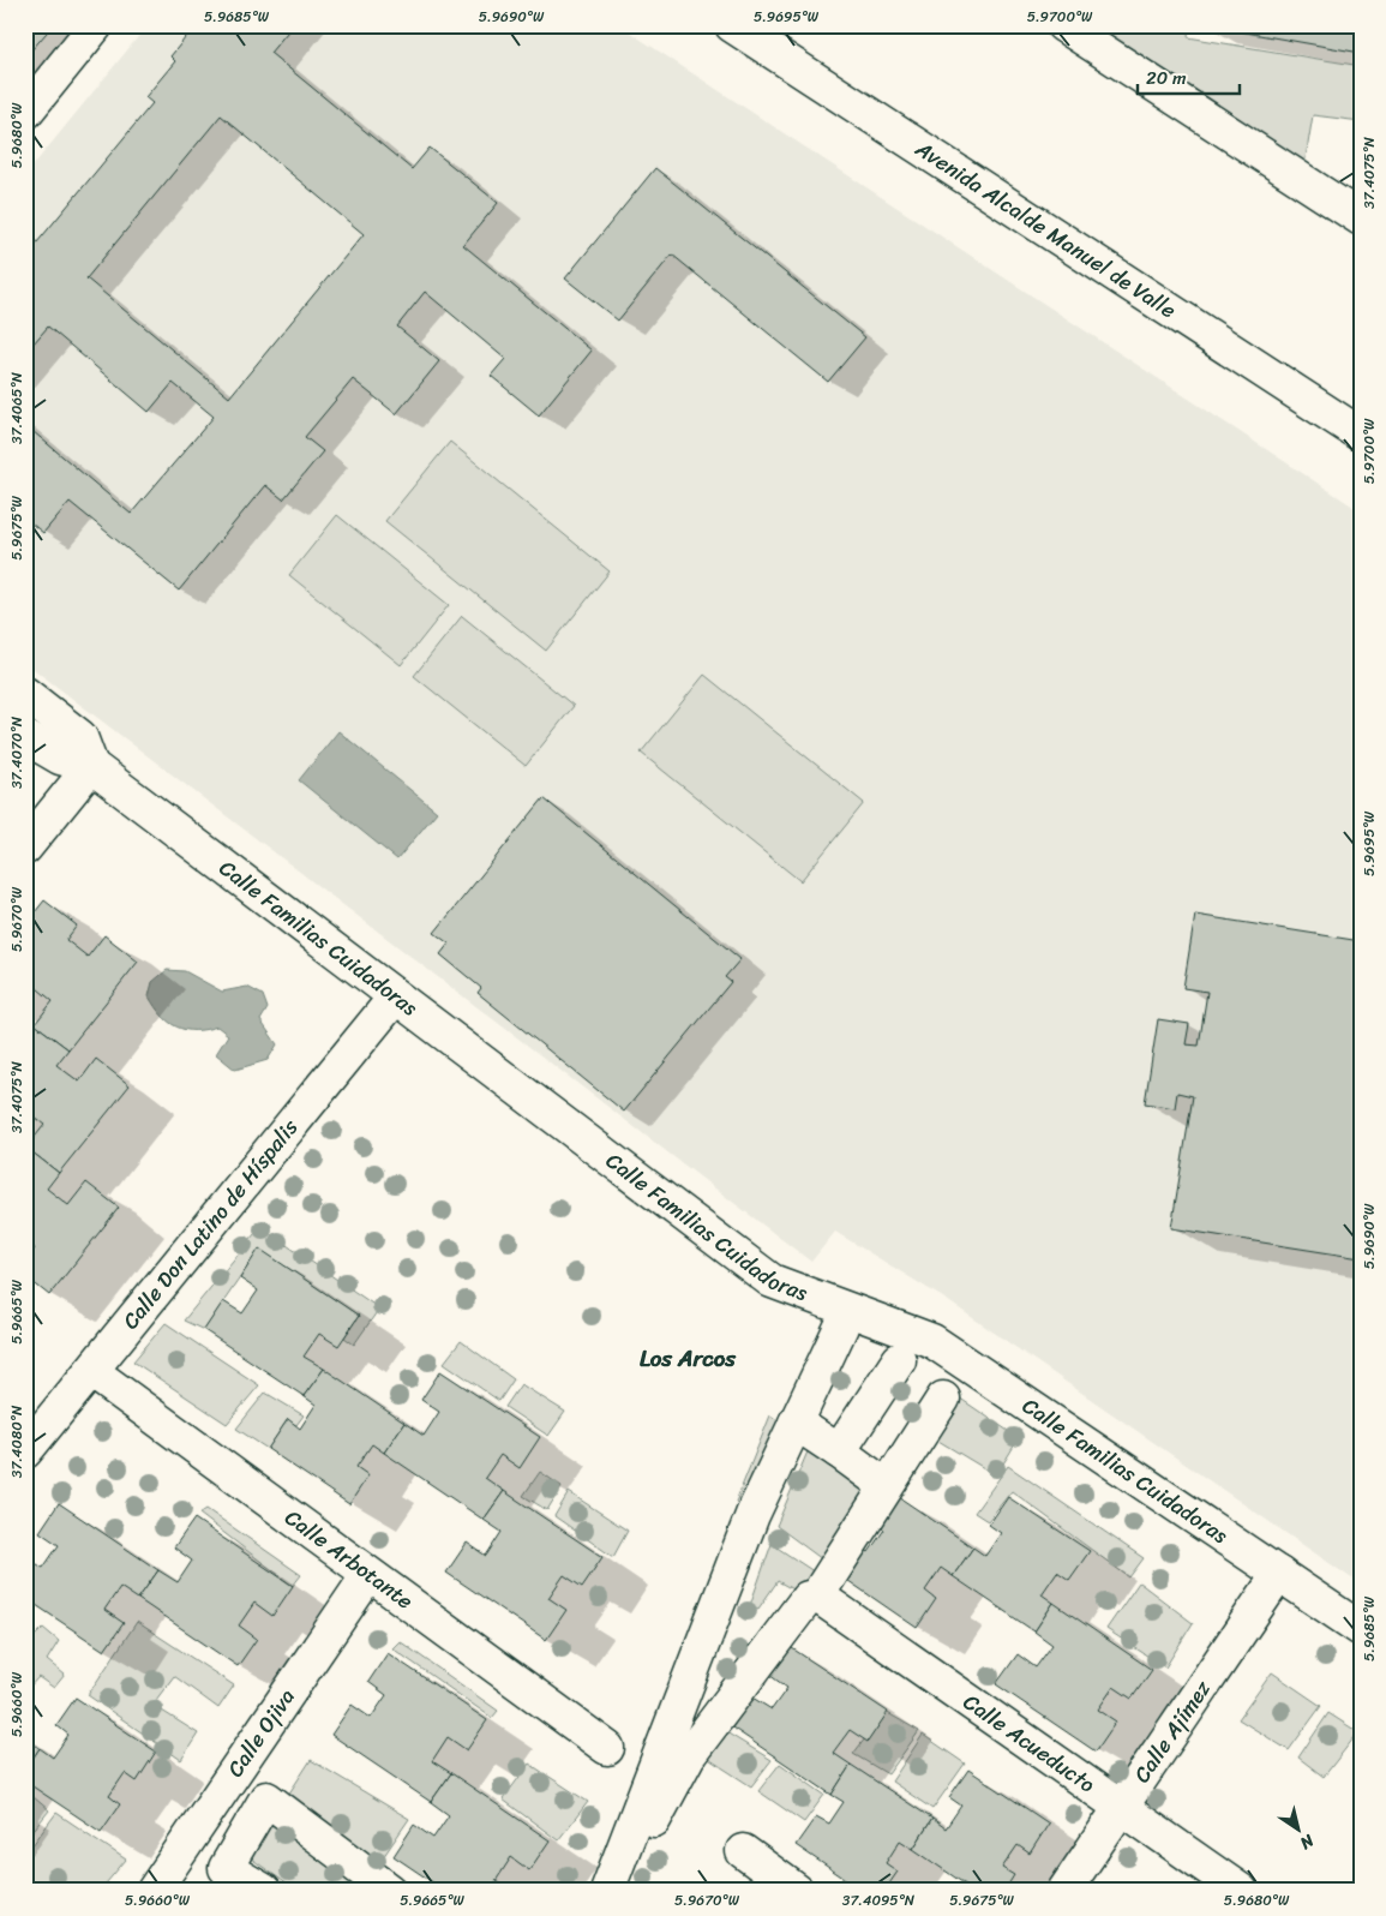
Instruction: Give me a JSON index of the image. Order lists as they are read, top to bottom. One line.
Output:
{"streets":{"street":["Avenida Alcalde Manuel de Valle","Calle Familias Cuidadoras","Calle Don Latino de Híspalis","Calle Arbotante","Calle Ojiva","Calle Ajímez","Calle Acueducto"]},"crossings":[["Calle Familias Cuidadoras","Calle Don Latino de Híspalis"],["Calle Familias Cuidadoras","Calle Ajímez"],["Calle Don Latino de Híspalis","Calle Arbotante"],["Calle Arbotante","Calle Ojiva"],["Calle Ajímez","Calle Acueducto"]],"districts":["Los Arcos"],"scale_bar":"20 m","north":"bottom right","coordinates":["5.9685°W","5.9690°W","5.9695°W","5.9700°W","5.9680°W","37.4075°N","37.4065°N","5.9675°W","37.4070°N","5.9670°W","5.9665°W","37.4080°N","5.9660°W","37.4095°N"]}
